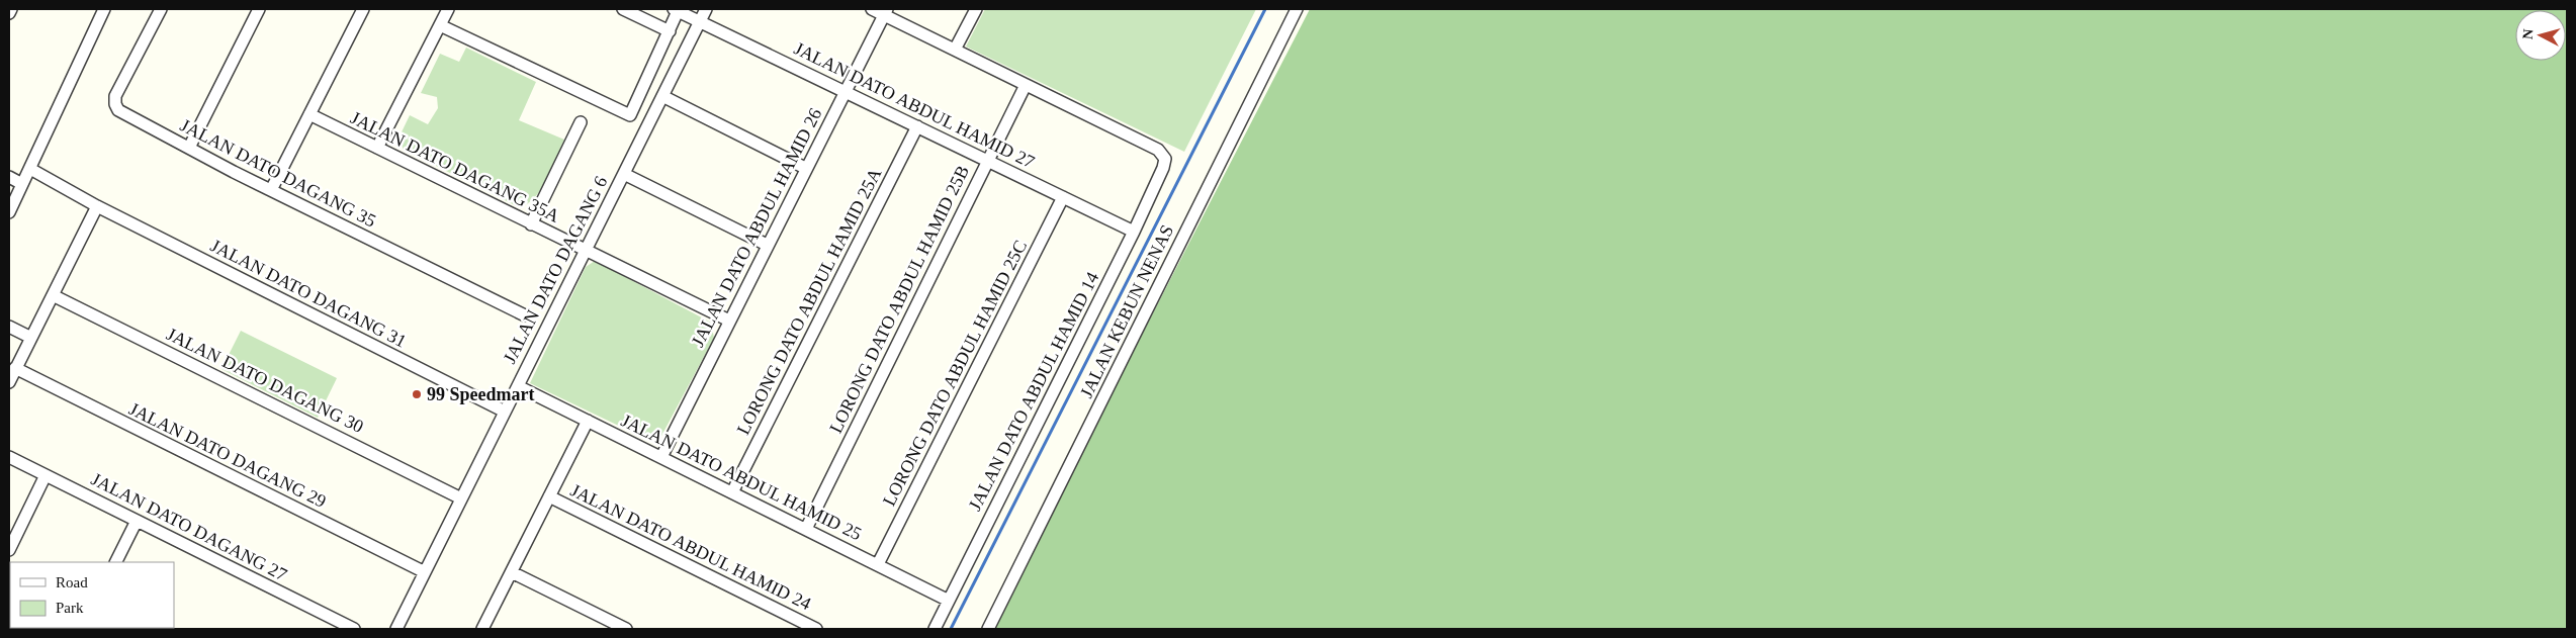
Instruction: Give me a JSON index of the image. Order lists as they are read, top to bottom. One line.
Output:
{"streets":{"street":["JALAN DATO ABDUL HAMID 27","JALAN DATO DAGANG 35A","JALAN DATO DAGANG 35","JALAN DATO ABDUL HAMID 26","JALAN DATO DAGANG 6","JALAN DATO DAGANG 31","LORONG DATO ABDUL HAMID 25B","LORONG DATO ABDUL HAMID 25A","JALAN KEBUN NENAS","LORONG DATO ABDUL HAMID 25C","JALAN DATO DAGANG 30","JALAN DATO ABDUL HAMID 14","JALAN DATO DAGANG 29","JALAN DATO ABDUL HAMID 25","JALAN DATO DAGANG 27","JALAN DATO ABDUL HAMID 24"]},"crossings":[["JALAN DATO ABDUL HAMID 27","JALAN DATO ABDUL HAMID 26"],["JALAN DATO ABDUL HAMID 27","JALAN DATO DAGANG 6"],["JALAN DATO ABDUL HAMID 27","LORONG DATO ABDUL HAMID 25B"],["JALAN DATO ABDUL HAMID 27","LORONG DATO ABDUL HAMID 25A"],["JALAN DATO ABDUL HAMID 27","LORONG DATO ABDUL HAMID 25C"],["JALAN DATO ABDUL HAMID 27","JALAN DATO ABDUL HAMID 14"],["JALAN DATO DAGANG 35A","JALAN DATO ABDUL HAMID 26"],["JALAN DATO DAGANG 35A","JALAN DATO DAGANG 6"],["JALAN DATO ABDUL HAMID 26","JALAN DATO ABDUL HAMID 25"],["JALAN DATO DAGANG 6","JALAN DATO DAGANG 31"],["JALAN DATO DAGANG 6","JALAN DATO DAGANG 30"],["JALAN DATO DAGANG 6","JALAN DATO DAGANG 29"],["JALAN DATO DAGANG 6","JALAN DATO ABDUL HAMID 25"],["LORONG DATO ABDUL HAMID 25B","JALAN DATO ABDUL HAMID 14"],["LORONG DATO ABDUL HAMID 25B","JALAN DATO ABDUL HAMID 25"],["LORONG DATO ABDUL HAMID 25A","JALAN DATO ABDUL HAMID 25"],["LORONG DATO ABDUL HAMID 25C","JALAN DATO ABDUL HAMID 25"],["JALAN DATO ABDUL HAMID 14","JALAN DATO ABDUL HAMID 25"]],"places":["99 Speedmart"],"legend":["Road","Park"],"north":"left"}
